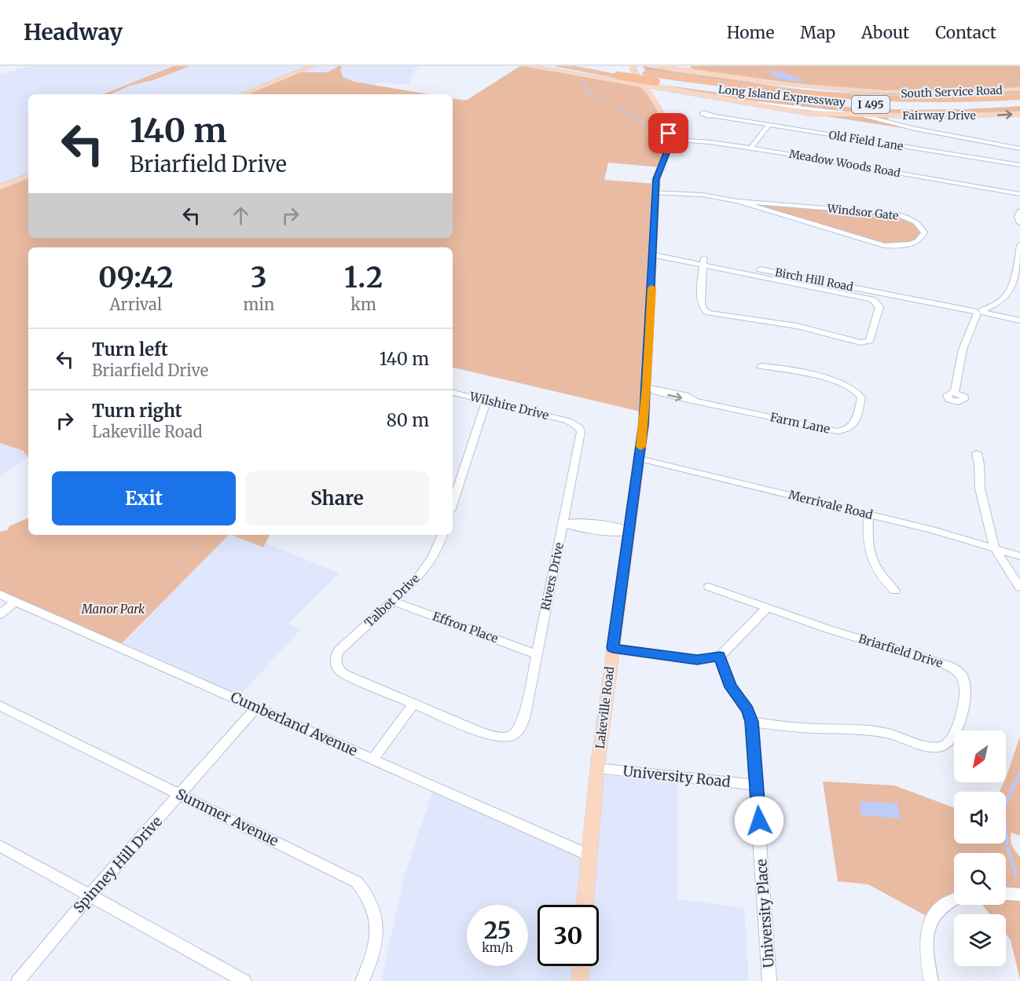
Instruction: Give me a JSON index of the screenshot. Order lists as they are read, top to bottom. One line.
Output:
{"streets":{"highway":["Long Island Expressway","I 495"],"main road":["South Service Road","Fairway Drive","Lakeville Road"],"street":["Old Field Lane","Meadow Woods Road","Windsor Gate","Birch Hill Road","Wilshire Drive","Farm Lane","Merrivale Road","Rivers Drive","Talbot Drive","Effron Place","Briarfield Drive","Cumberland Avenue","University Road","Summer Avenue","Spinney Hill Drive","University Place"]},"crossings":[["Meadow Woods Road","Lakeville Road"],["Windsor Gate","Lakeville Road"],["Wilshire Drive","Rivers Drive"],["Farm Lane","Lakeville Road"],["Merrivale Road","Lakeville Road"],["Rivers Drive","Talbot Drive"],["Rivers Drive","Effron Place"],["Talbot Drive","Effron Place"],["Briarfield Drive","University Place"],["Lakeville Road","Cumberland Avenue"],["Lakeville Road","University Road"],["Cumberland Avenue","Spinney Hill Drive"],["University Road","University Place"],["Summer Avenue","Spinney Hill Drive"]],"parks":["Manor Park"],"north":"bottom left","page":{"header":"Headway","nav":["Home","Map","About","Contact"],"turn":["140 m","Briarfield Drive"],"eta":["09:42","Arrival","3","min","1.2","km"],"list":[{"name":"Turn left","note":"Briarfield Drive","value":"140 m"},{"name":"Turn right","note":"Lakeville Road","value":"80 m"}],"buttons":["Exit","Share"],"speed":"25 km/h","limit":"30"}}
